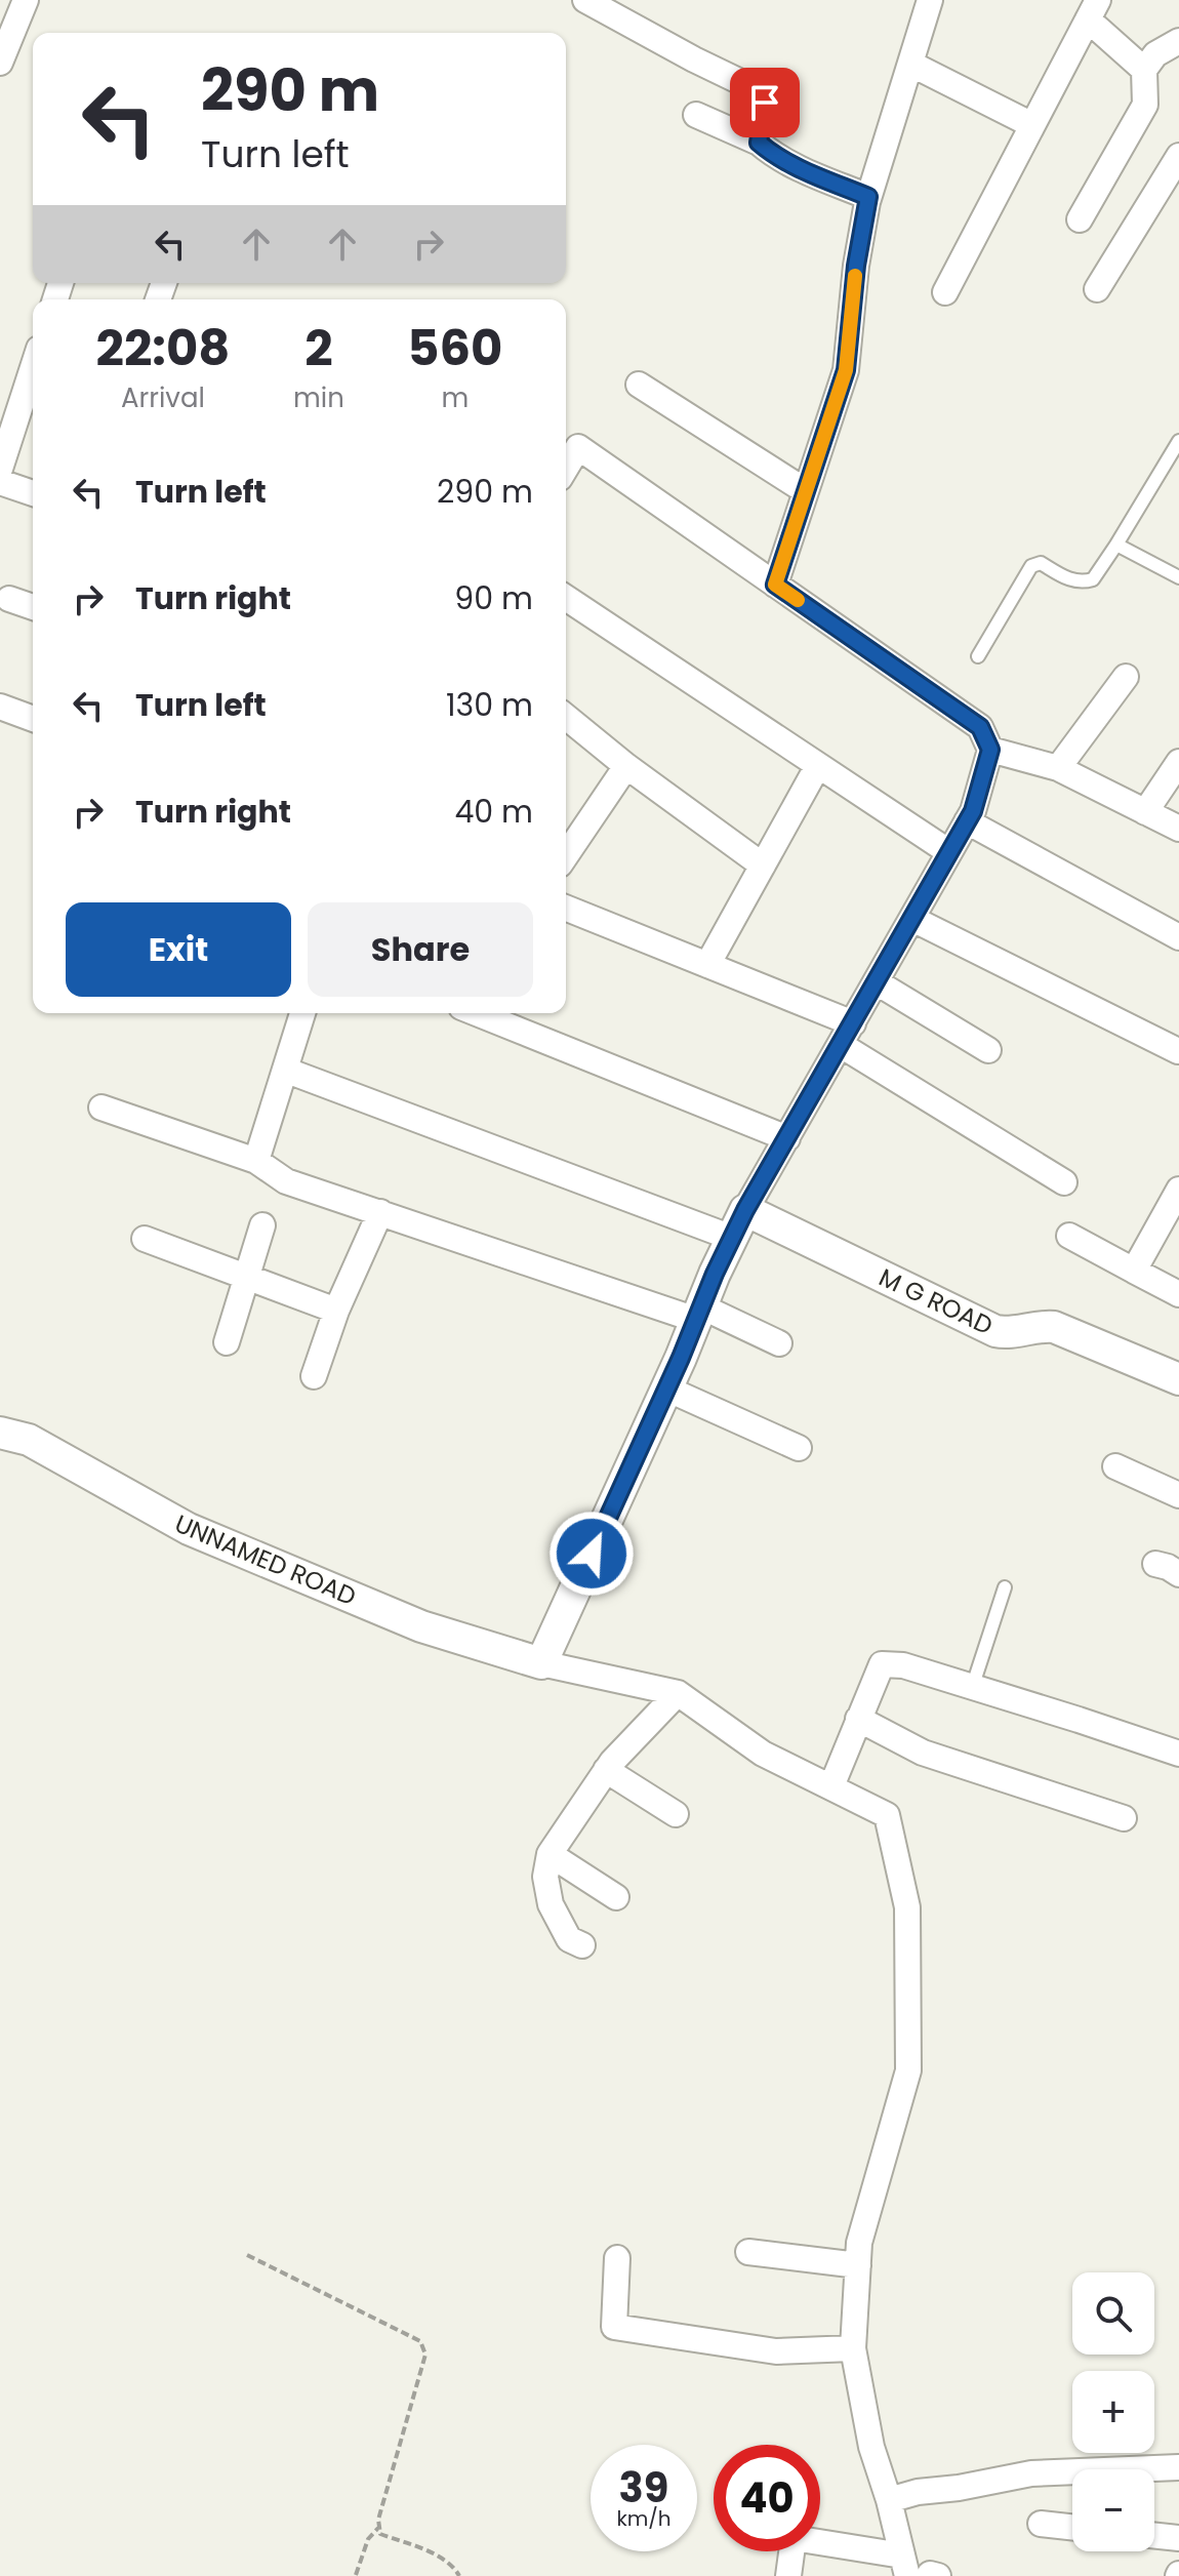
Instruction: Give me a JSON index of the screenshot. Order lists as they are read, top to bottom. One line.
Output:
{"streets":{"street":["M G ROAD","UNNAMED ROAD"]},"page":{"turn":["290 m","Turn left"],"eta":["22:08","Arrival","2","min","560","m"],"list":[{"name":"Turn left","value":"290 m"},{"name":"Turn right","value":"90 m"},{"name":"Turn left","value":"130 m"},{"name":"Turn right","value":"40 m"}],"buttons":["Exit","Share"],"map_buttons":["+","−"],"speed":"39 km/h","limit":"40"}}
